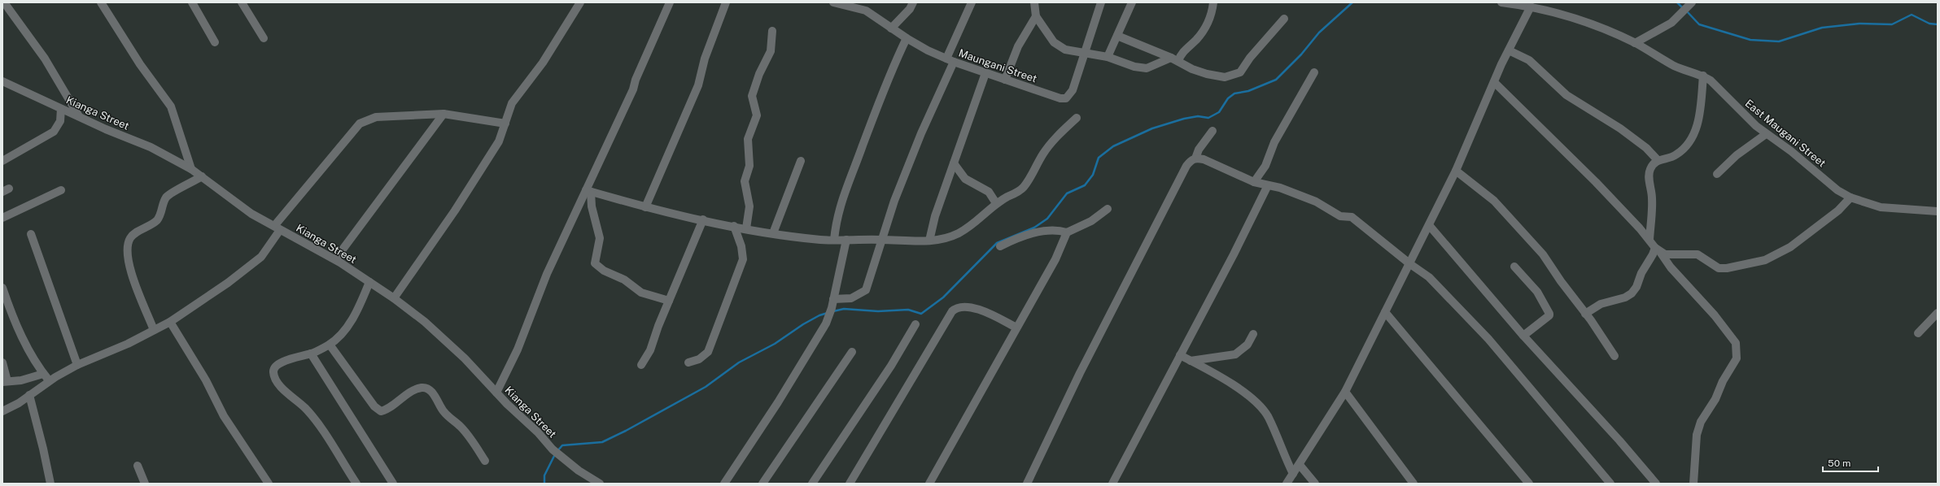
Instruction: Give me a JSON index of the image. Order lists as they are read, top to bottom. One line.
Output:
{"streets":{"street":["Maungani Street","Kianga Street","East Maugani Street"]},"scale_bar":"50 m"}
